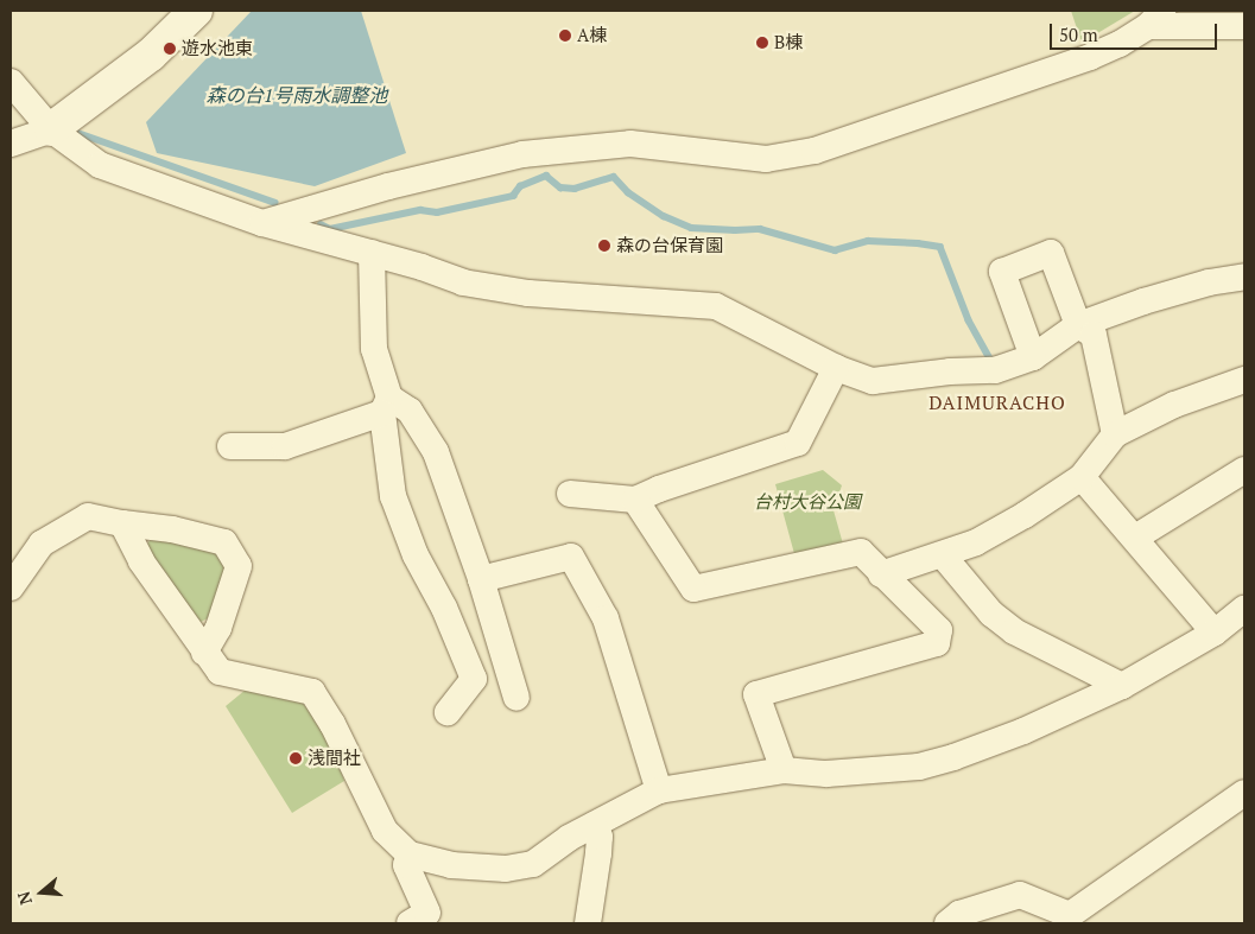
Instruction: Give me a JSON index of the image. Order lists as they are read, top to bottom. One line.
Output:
{"districts":["DAIMURACHO"],"water":["森の台1号雨水調整池"],"parks":["台村大谷公園"],"places":["A棟","B棟","遊水池東","森の台保育園","浅間社"],"scale_bar":"50 m","north":"left"}
